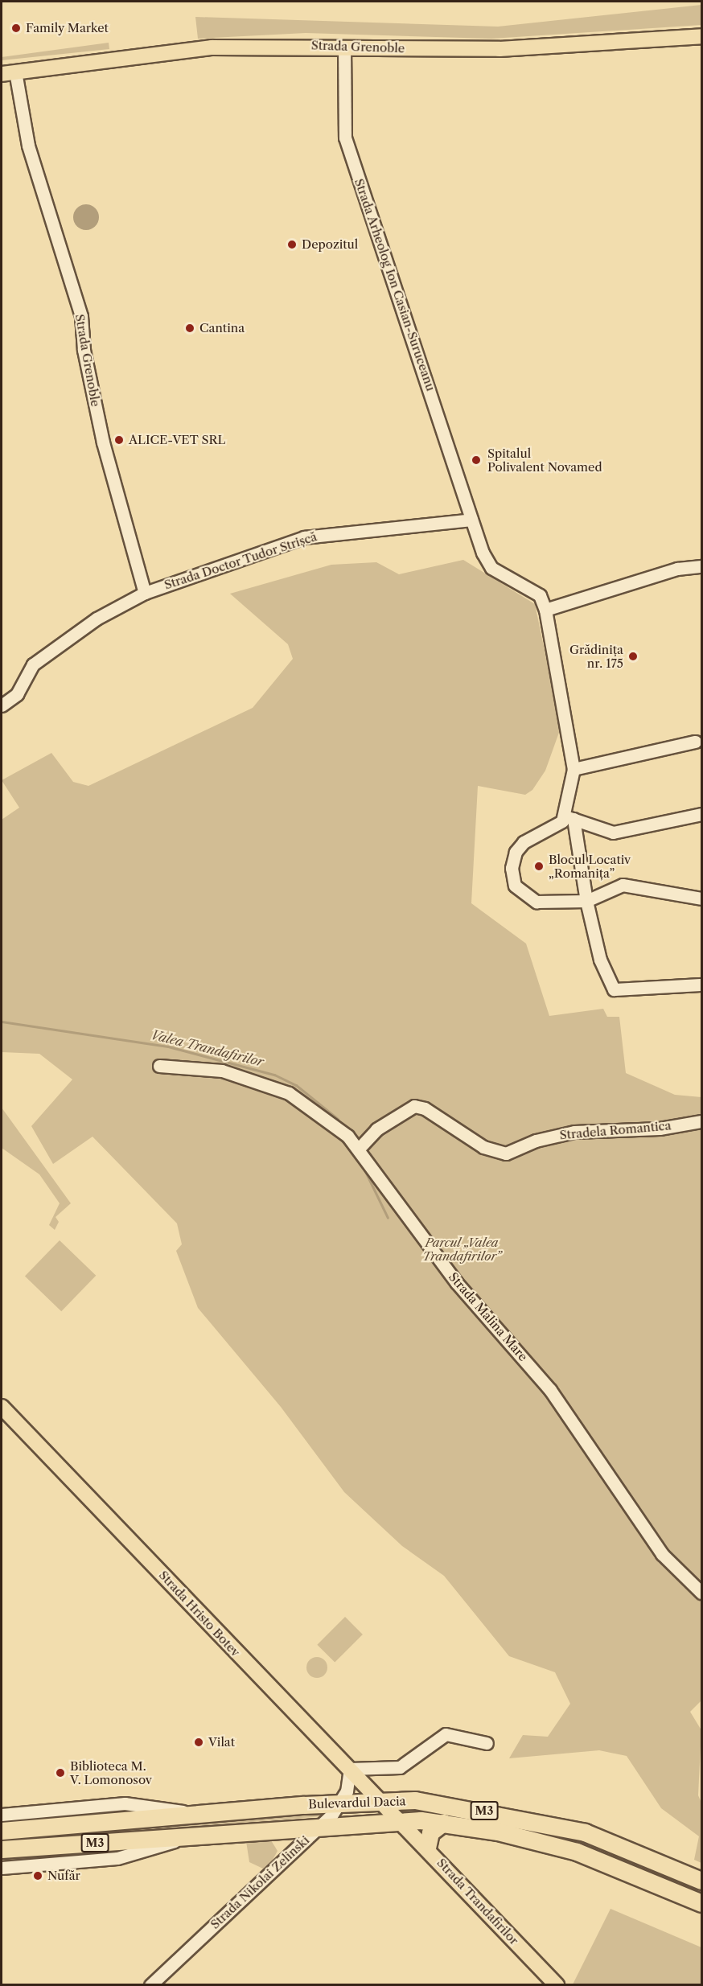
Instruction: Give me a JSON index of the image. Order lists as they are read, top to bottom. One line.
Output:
{"streets":{"highway":["Bulevardul Dacia","M3"],"main road":["Strada Grenoble","Strada Hristo Botev","Strada Trandafirilor"],"street":["Strada Arheolog Ion Casian-Suruceanu","Strada Doctor Tudor Strișcă","Stradela Romantica","Strada Malina Mare","Strada Nikolai Zelinski"]},"crossings":[["Strada Grenoble","Strada Arheolog Ion Casian-Suruceanu"],["Strada Grenoble","Strada Doctor Tudor Strișcă"],["Strada Arheolog Ion Casian-Suruceanu","Strada Doctor Tudor Strișcă"],["Stradela Romantica","Strada Malina Mare"],["Strada Hristo Botev","Bulevardul Dacia"],["Strada Hristo Botev","Strada Nikolai Zelinski"],["Strada Hristo Botev","Strada Trandafirilor"],["Bulevardul Dacia","Strada Nikolai Zelinski"],["Bulevardul Dacia","Strada Trandafirilor"]],"water":["Valea Trandafirilor"],"parks":["Parcul „Valea Trandafirilor”"],"places":["Family Market","Depozitul","Cantina","ALICE-VET SRL","Spitalul Polivalent Novamed","Grădinița nr. 175","Blocul Locativ „Romanița”","Vilat","Biblioteca M. V. Lomonosov","Nufăr"]}
